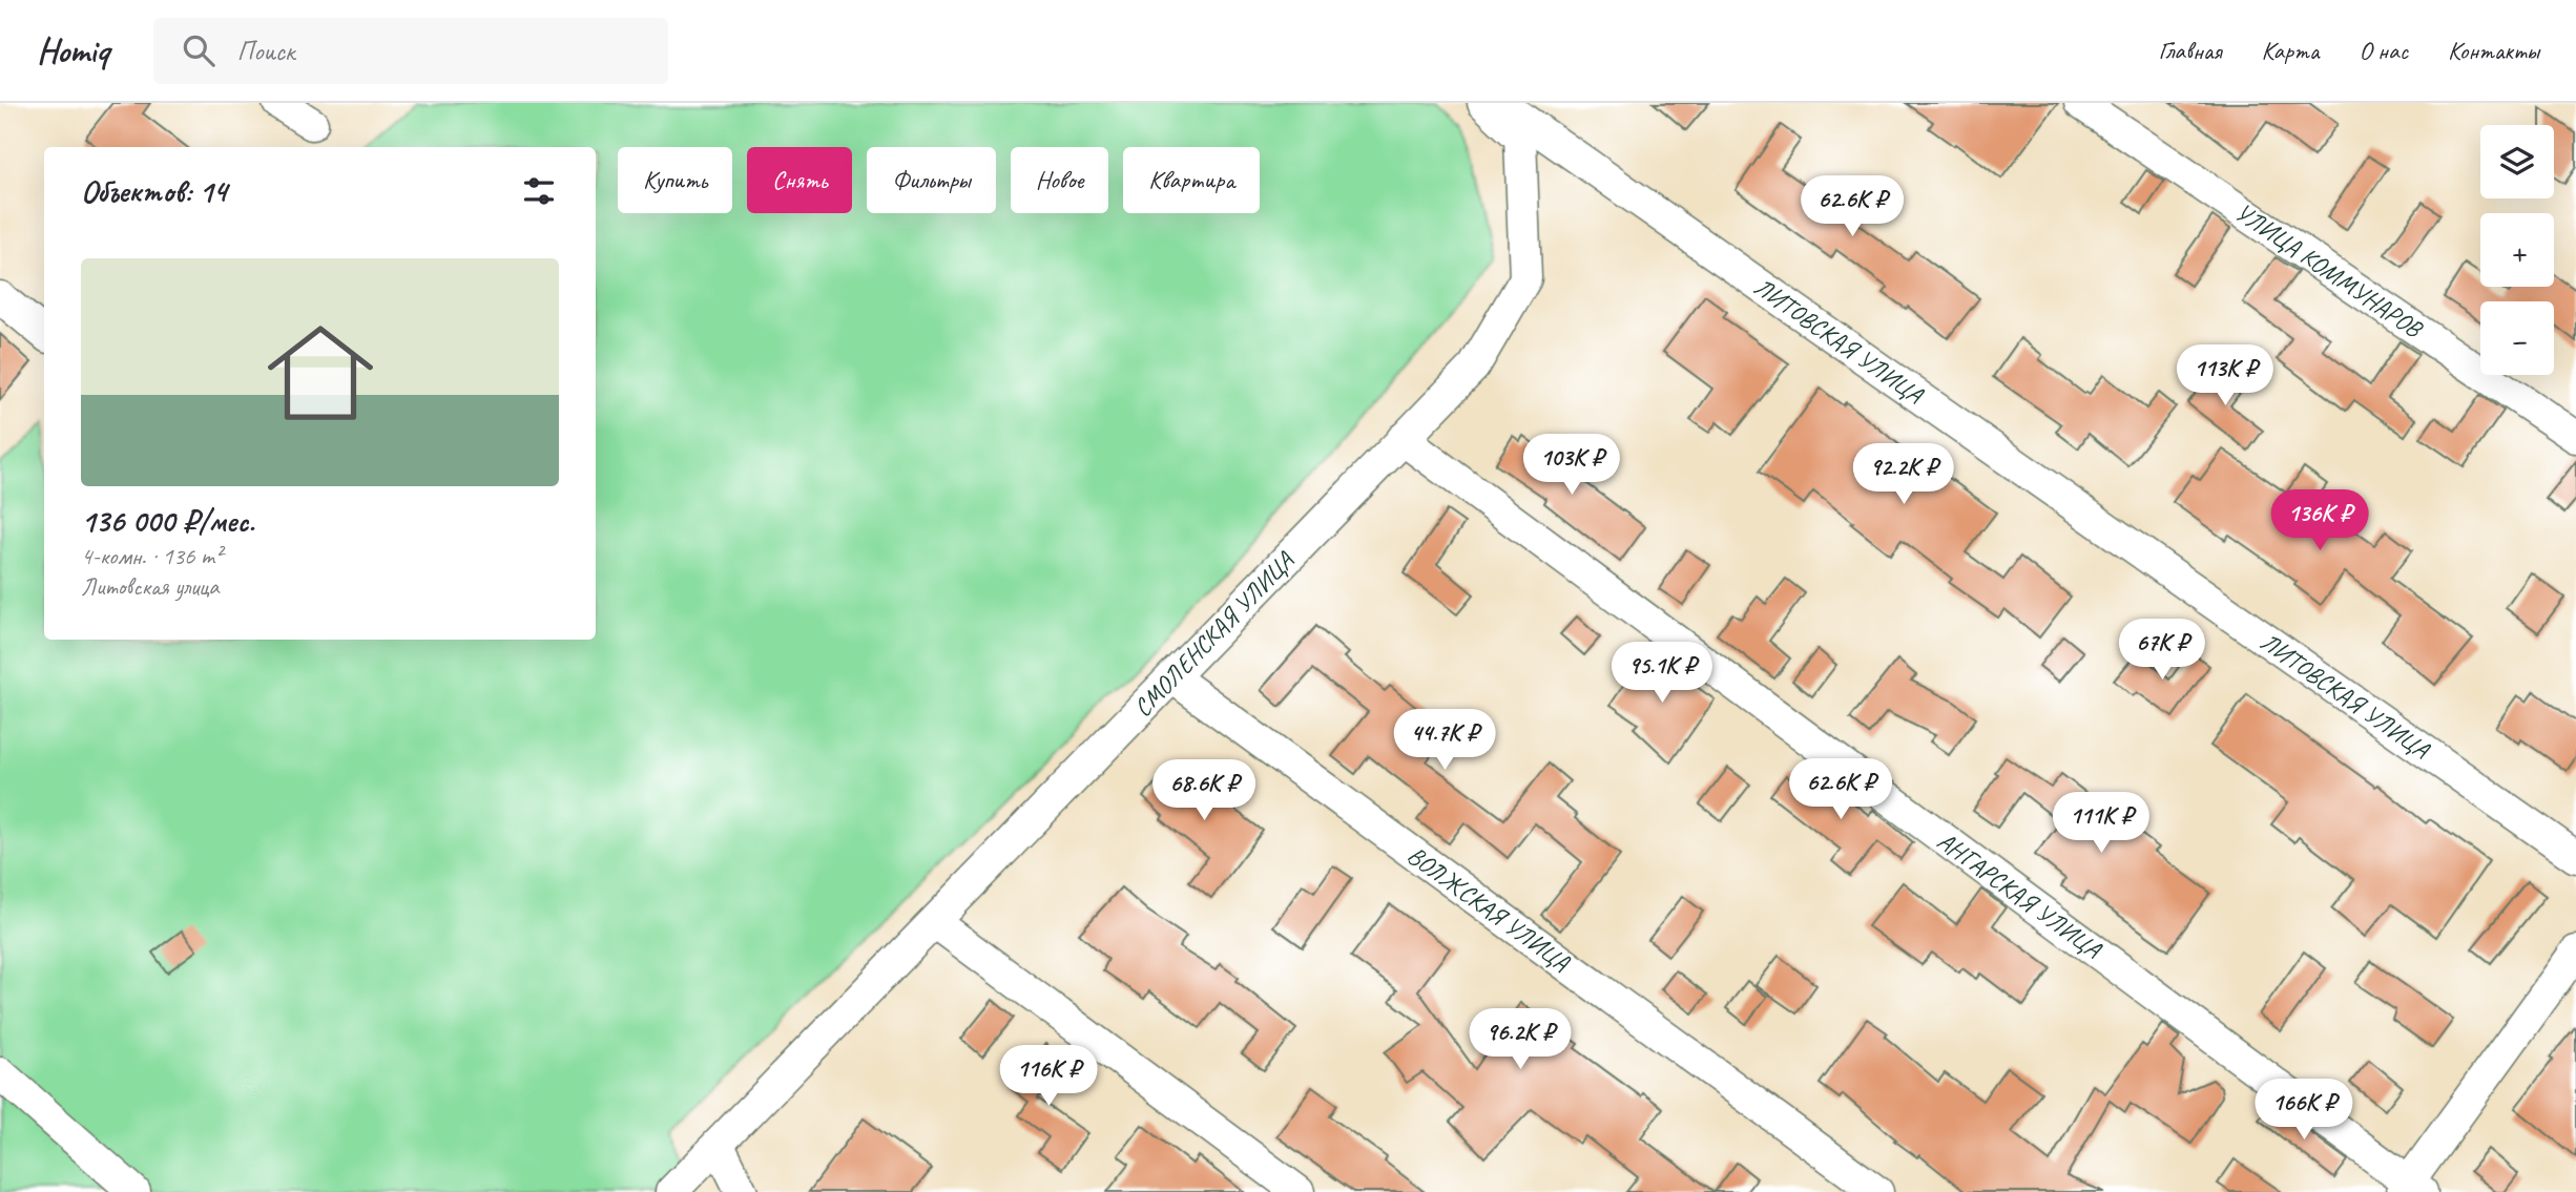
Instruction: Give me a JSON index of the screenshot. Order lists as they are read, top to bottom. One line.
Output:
{"streets":{"street":["УЛИЦА КОММУНАРОВ","ЛИТОВСКАЯ УЛИЦА","СМОЛЕНСКАЯ УЛИЦА","АНГАРСКАЯ УЛИЦА","ВОЛЖСКАЯ УЛИЦА"]},"crossings":[["СМОЛЕНСКАЯ УЛИЦА","АНГАРСКАЯ УЛИЦА"],["СМОЛЕНСКАЯ УЛИЦА","ВОЛЖСКАЯ УЛИЦА"]],"page":{"header":"Homiq","search":"Поиск","nav":["Главная","Карта","О нас","Контакты"],"map_buttons":["+","−"],"chip":["Купить","Снять","Фильтры","Новое","Квартира"],"heading":"Объектов: 14","price":["62.6K ₽","113K ₽","103K ₽","92.2K ₽","136K ₽","67K ₽","95.1K ₽","44.7K ₽","62.6K ₽","68.6K ₽","111K ₽","96.2K ₽","116K ₽","166K ₽"],"list":[{"name":"136 000 ₽/мес.","note":"4-комн. · 136 m² · Литовская улица"}]}}
